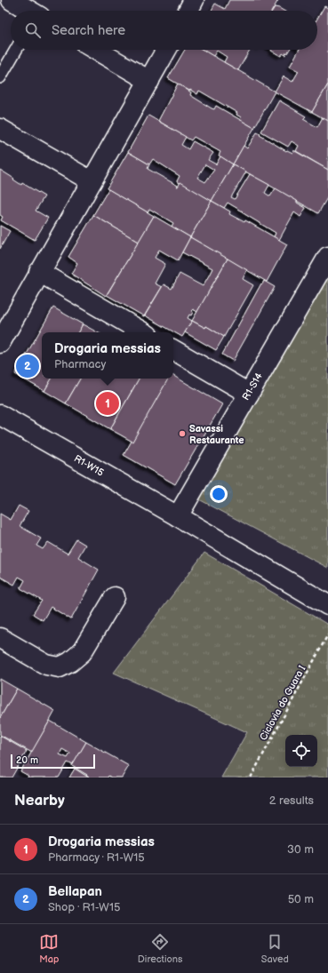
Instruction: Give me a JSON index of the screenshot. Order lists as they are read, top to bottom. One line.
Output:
{"streets":{"street":["R1-S14","R1-W15"],"path":["Ciclovia do Guara I"]},"crossings":[["R1-S14","R1-W15"]],"places":["Savassi Restaurante"],"scale_bar":"20 m","page":{"search":"Search here","popup":["Drogaria messias","Pharmacy"],"pins":["2","1"],"scale":"20 m","heading":["Nearby","2 results"],"list":[{"mark":"1","name":"Drogaria messias","note":"Pharmacy · R1-W15","value":"30 m"},{"mark":"2","name":"Bellapan","note":"Shop · R1-W15","value":"50 m"}],"nav":["Map","Directions","Saved"]}}
